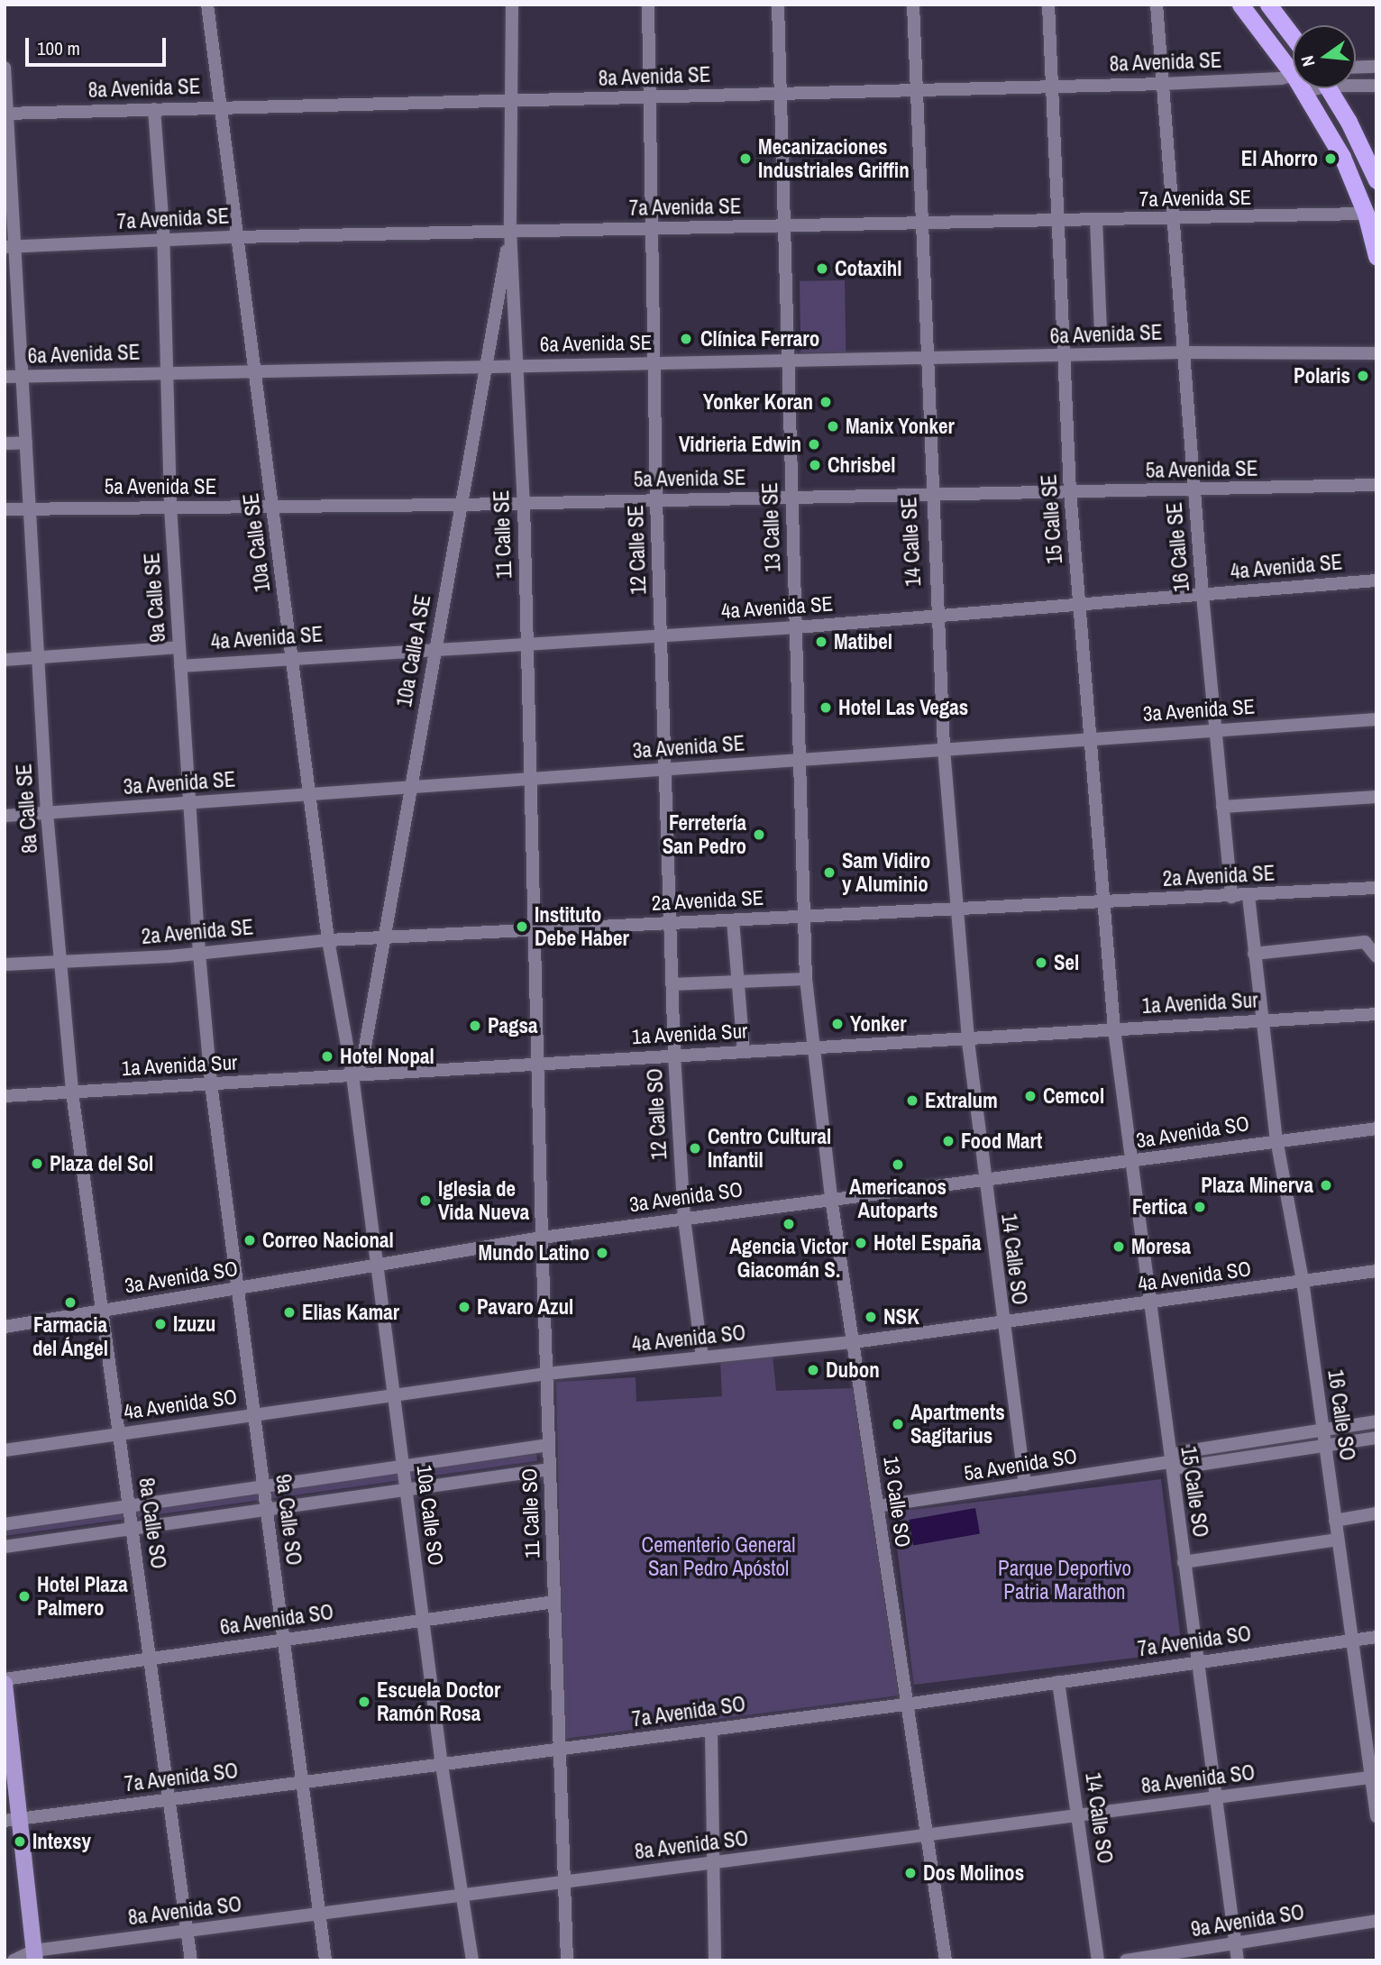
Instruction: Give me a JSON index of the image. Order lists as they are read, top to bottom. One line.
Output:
{"streets":{"street":["8a Avenida SE","7a Avenida SE","6a Avenida SE","5a Avenida SE","15 Calle SE","13 Calle SE","11 Calle SE","14 Calle SE","10a Calle SE","16 Calle SE","12 Calle SE","4a Avenida SE","9a Calle SE","10a Calle A SE","3a Avenida SE","8a Calle SE","2a Avenida SE","1a Avenida Sur","12 Calle SO","3a Avenida SO","14 Calle SO","4a Avenida SO","16 Calle SO","5a Avenida SO","15 Calle SO","13 Calle SO","11 Calle SO","10a Calle SO","9a Calle SO","8a Calle SO","6a Avenida SO","7a Avenida SO","8a Avenida SO","9a Avenida SO"]},"crossings":[["8a Avenida SE","15 Calle SE"],["8a Avenida SE","13 Calle SE"],["8a Avenida SE","11 Calle SE"],["8a Avenida SE","14 Calle SE"],["8a Avenida SE","10a Calle SE"],["8a Avenida SE","16 Calle SE"],["8a Avenida SE","12 Calle SE"],["8a Avenida SE","9a Calle SE"],["8a Avenida SE","8a Calle SE"],["7a Avenida SE","15 Calle SE"],["7a Avenida SE","13 Calle SE"],["7a Avenida SE","11 Calle SE"],["7a Avenida SE","14 Calle SE"],["7a Avenida SE","10a Calle SE"],["7a Avenida SE","16 Calle SE"],["7a Avenida SE","12 Calle SE"],["7a Avenida SE","9a Calle SE"],["7a Avenida SE","10a Calle A SE"],["7a Avenida SE","8a Calle SE"],["6a Avenida SE","15 Calle SE"],["6a Avenida SE","13 Calle SE"],["6a Avenida SE","11 Calle SE"],["6a Avenida SE","14 Calle SE"],["6a Avenida SE","10a Calle SE"],["6a Avenida SE","16 Calle SE"],["6a Avenida SE","12 Calle SE"],["6a Avenida SE","9a Calle SE"],["6a Avenida SE","10a Calle A SE"],["6a Avenida SE","8a Calle SE"],["5a Avenida SE","15 Calle SE"],["5a Avenida SE","13 Calle SE"],["5a Avenida SE","11 Calle SE"],["5a Avenida SE","14 Calle SE"],["5a Avenida SE","10a Calle SE"],["5a Avenida SE","16 Calle SE"],["5a Avenida SE","12 Calle SE"],["5a Avenida SE","9a Calle SE"],["5a Avenida SE","10a Calle A SE"],["5a Avenida SE","8a Calle SE"],["15 Calle SE","4a Avenida SE"],["15 Calle SE","3a Avenida SE"],["15 Calle SE","2a Avenida SE"],["15 Calle SE","1a Avenida Sur"],["15 Calle SE","15 Calle SO"],["13 Calle SE","4a Avenida SE"],["13 Calle SE","3a Avenida SE"],["13 Calle SE","2a Avenida SE"],["13 Calle SE","1a Avenida Sur"],["13 Calle SE","13 Calle SO"],["11 Calle SE","4a Avenida SE"],["11 Calle SE","10a Calle A SE"],["11 Calle SE","3a Avenida SE"],["11 Calle SE","2a Avenida SE"],["11 Calle SE","1a Avenida Sur"],["11 Calle SE","11 Calle SO"],["14 Calle SE","4a Avenida SE"],["14 Calle SE","3a Avenida SE"],["14 Calle SE","2a Avenida SE"],["14 Calle SE","1a Avenida Sur"],["14 Calle SE","14 Calle SO"],["10a Calle SE","4a Avenida SE"],["10a Calle SE","10a Calle A SE"],["10a Calle SE","3a Avenida SE"],["10a Calle SE","2a Avenida SE"],["10a Calle SE","1a Avenida Sur"],["10a Calle SE","10a Calle SO"],["16 Calle SE","4a Avenida SE"],["16 Calle SE","3a Avenida SE"],["16 Calle SE","2a Avenida SE"],["12 Calle SE","4a Avenida SE"],["12 Calle SE","3a Avenida SE"],["12 Calle SE","2a Avenida SE"],["12 Calle SE","1a Avenida Sur"],["12 Calle SE","12 Calle SO"],["4a Avenida SE","9a Calle SE"],["4a Avenida SE","10a Calle A SE"],["9a Calle SE","3a Avenida SE"],["9a Calle SE","2a Avenida SE"],["9a Calle SE","1a Avenida Sur"],["9a Calle SE","9a Calle SO"],["10a Calle A SE","3a Avenida SE"],["10a Calle A SE","2a Avenida SE"],["10a Calle A SE","1a Avenida Sur"],["10a Calle A SE","10a Calle SO"],["3a Avenida SE","8a Calle SE"],["8a Calle SE","2a Avenida SE"],["8a Calle SE","1a Avenida Sur"],["8a Calle SE","8a Calle SO"],["1a Avenida Sur","12 Calle SO"],["1a Avenida Sur","14 Calle SO"],["1a Avenida Sur","16 Calle SO"],["1a Avenida Sur","15 Calle SO"],["1a Avenida Sur","13 Calle SO"],["1a Avenida Sur","11 Calle SO"],["1a Avenida Sur","10a Calle SO"],["1a Avenida Sur","9a Calle SO"],["1a Avenida Sur","8a Calle SO"],["12 Calle SO","3a Avenida SO"],["12 Calle SO","4a Avenida SO"],["3a Avenida SO","14 Calle SO"],["3a Avenida SO","16 Calle SO"],["3a Avenida SO","15 Calle SO"],["3a Avenida SO","13 Calle SO"],["3a Avenida SO","11 Calle SO"],["3a Avenida SO","10a Calle SO"],["3a Avenida SO","9a Calle SO"],["3a Avenida SO","8a Calle SO"],["14 Calle SO","4a Avenida SO"],["14 Calle SO","5a Avenida SO"],["14 Calle SO","7a Avenida SO"],["14 Calle SO","8a Avenida SO"],["4a Avenida SO","16 Calle SO"],["4a Avenida SO","15 Calle SO"],["4a Avenida SO","13 Calle SO"],["4a Avenida SO","11 Calle SO"],["4a Avenida SO","10a Calle SO"],["4a Avenida SO","9a Calle SO"],["4a Avenida SO","8a Calle SO"],["16 Calle SO","7a Avenida SO"],["16 Calle SO","8a Avenida SO"],["5a Avenida SO","15 Calle SO"],["5a Avenida SO","13 Calle SO"],["15 Calle SO","7a Avenida SO"],["15 Calle SO","8a Avenida SO"],["15 Calle SO","9a Avenida SO"],["13 Calle SO","7a Avenida SO"],["13 Calle SO","8a Avenida SO"],["11 Calle SO","6a Avenida SO"],["11 Calle SO","7a Avenida SO"],["11 Calle SO","8a Avenida SO"],["10a Calle SO","6a Avenida SO"],["10a Calle SO","7a Avenida SO"],["10a Calle SO","8a Avenida SO"],["9a Calle SO","6a Avenida SO"],["9a Calle SO","7a Avenida SO"],["9a Calle SO","8a Avenida SO"],["8a Calle SO","6a Avenida SO"],["8a Calle SO","7a Avenida SO"],["8a Calle SO","8a Avenida SO"]],"parks":["Cementerio General San Pedro Apóstol","Parque Deportivo Patria Marathon"],"places":["Mecanizaciones Industriales Griffin","El Ahorro","Cotaxihl","Clínica Ferraro","Polaris","Yonker Koran","Manix Yonker","Vidrieria Edwin","Chrisbel","Matibel","Hotel Las Vegas","Ferretería San Pedro","Sam Vidiro y Aluminio","Instituto Debe Haber","Sel","Yonker","Pagsa","Hotel Nopal","Cemcol","Extralum","Food Mart","Centro Cultural Infantil","Plaza del Sol","Americanos Autoparts","Plaza Minerva","Iglesia de Vida Nueva","Fertica","Agencia Victor Giacomán S.","Correo Nacional","Hotel España","Moresa","Mundo Latino","Farmacia del Ángel","Pavaro Azul","Elias Kamar","NSK","Izuzu","Dubon","Apartments Sagitarius","Hotel Plaza Palmero","Escuela Doctor Ramón Rosa","Intexsy","Dos Molinos"],"scale_bar":"100 m","north":"left"}
